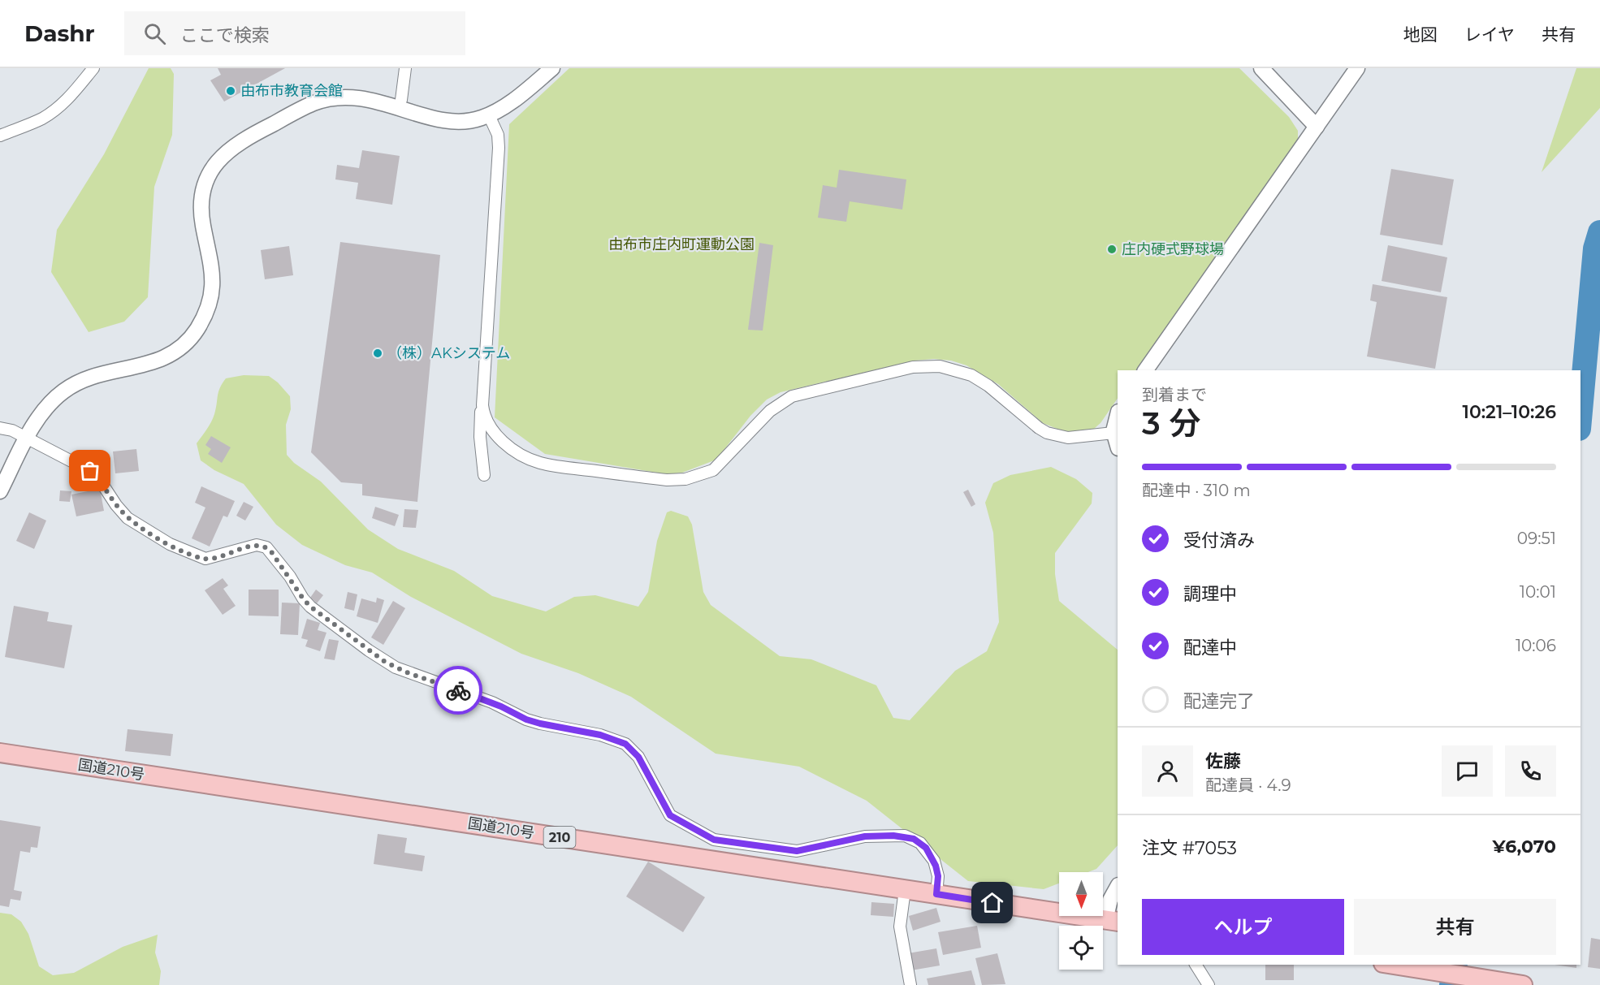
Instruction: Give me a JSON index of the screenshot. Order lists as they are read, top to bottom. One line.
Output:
{"streets":{"highway":["国道210号","210"]},"parks":["由布市庄内町運動公園"],"places":["由布市教育会館","庄内硬式野球場","（株）AKシステム"],"north":"bottom","page":{"header":"Dashr","search":"ここで検索","nav":["地図","レイヤ","共有"],"heading":["3 分","到着まで","10:21–10:26"],"panel":["佐藤","配達員 · 4.9","注文 #7053","¥6,070"],"bar":"配達中 · 310 m","list":[["受付済み","09:51"],["調理中","10:01"],["配達中","10:06"],"配達完了"],"buttons":["ヘルプ","共有"]}}
